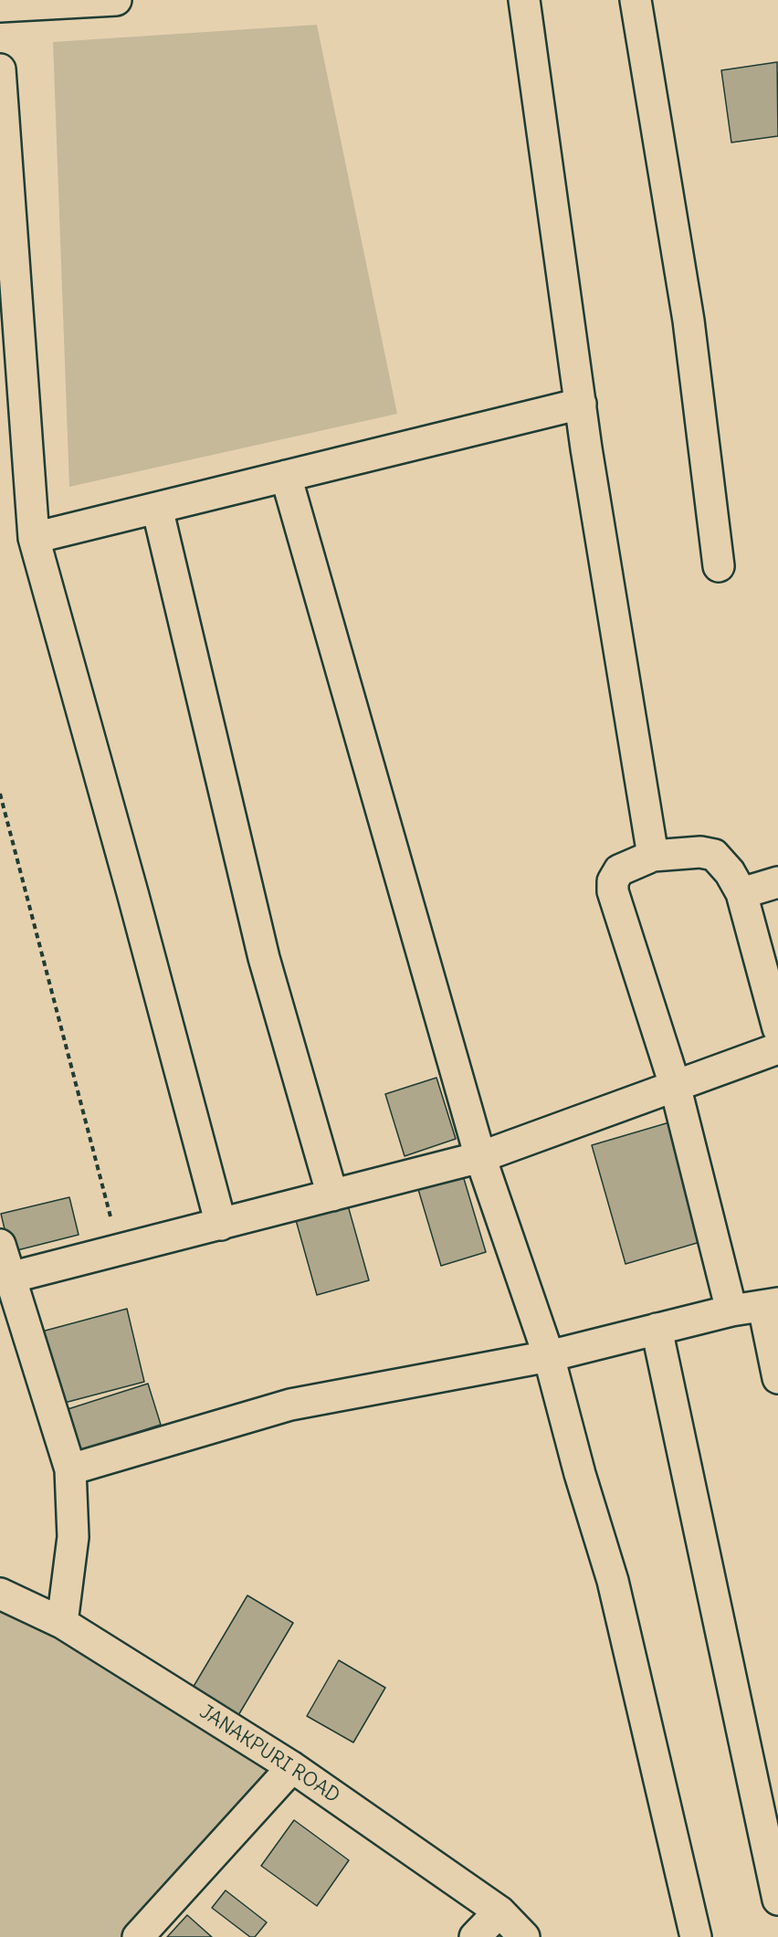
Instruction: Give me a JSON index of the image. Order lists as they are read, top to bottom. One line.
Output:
{"streets":{"street":["JANAKPURI ROAD"]}}
